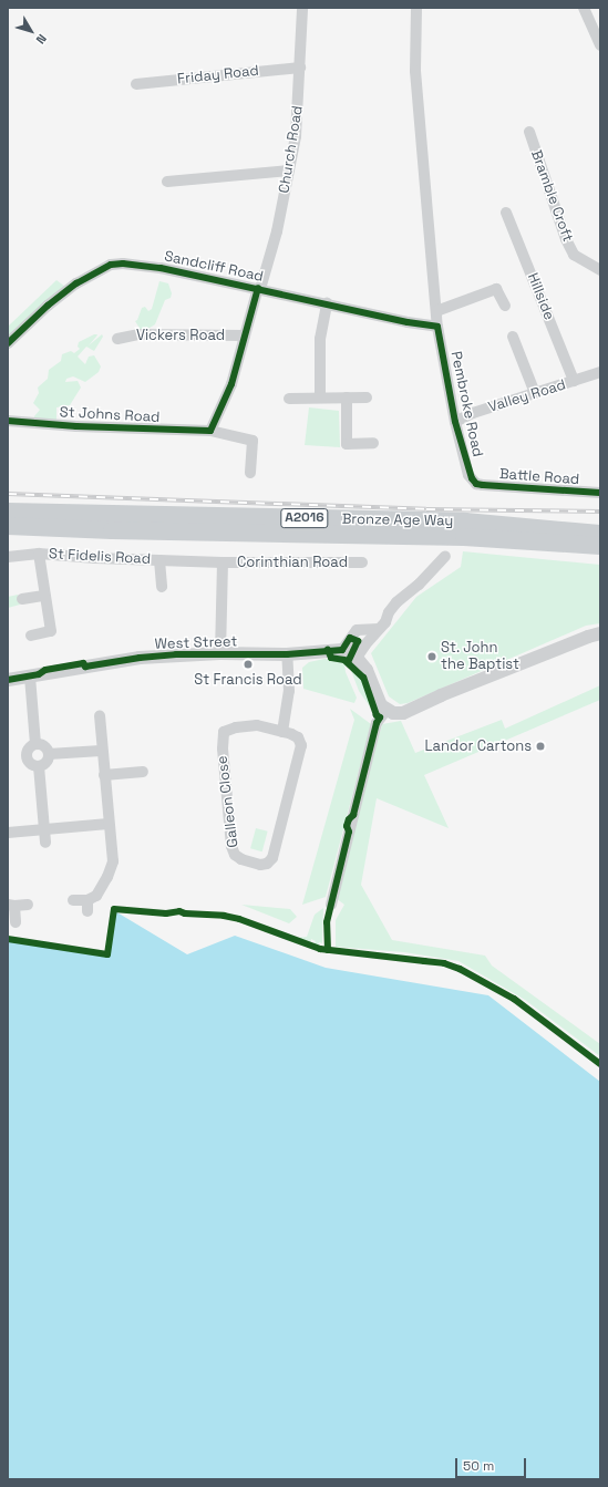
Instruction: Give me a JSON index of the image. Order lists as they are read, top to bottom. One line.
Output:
{"streets":{"main road":["A2016","Bronze Age Way"],"street":["Friday Road","Church Road","Bramble Croft","Sandcliff Road","Hillside","Vickers Road","Valley Road","Pembroke Road","St Johns Road","Battle Road","St Fidelis Road","Corinthian Road","West Street","Galleon Close"]},"crossings":[["Friday Road","Church Road"],["Church Road","Sandcliff Road"],["Church Road","Vickers Road"],["Church Road","St Johns Road"],["Sandcliff Road","Pembroke Road"],["Hillside","Valley Road"],["Valley Road","Pembroke Road"],["Pembroke Road","Battle Road"],["St Fidelis Road","Corinthian Road"]],"places":["St. John the Baptist","St Francis Road","Landor Cartons"],"scale_bar":"50 m","north":"bottom right"}
